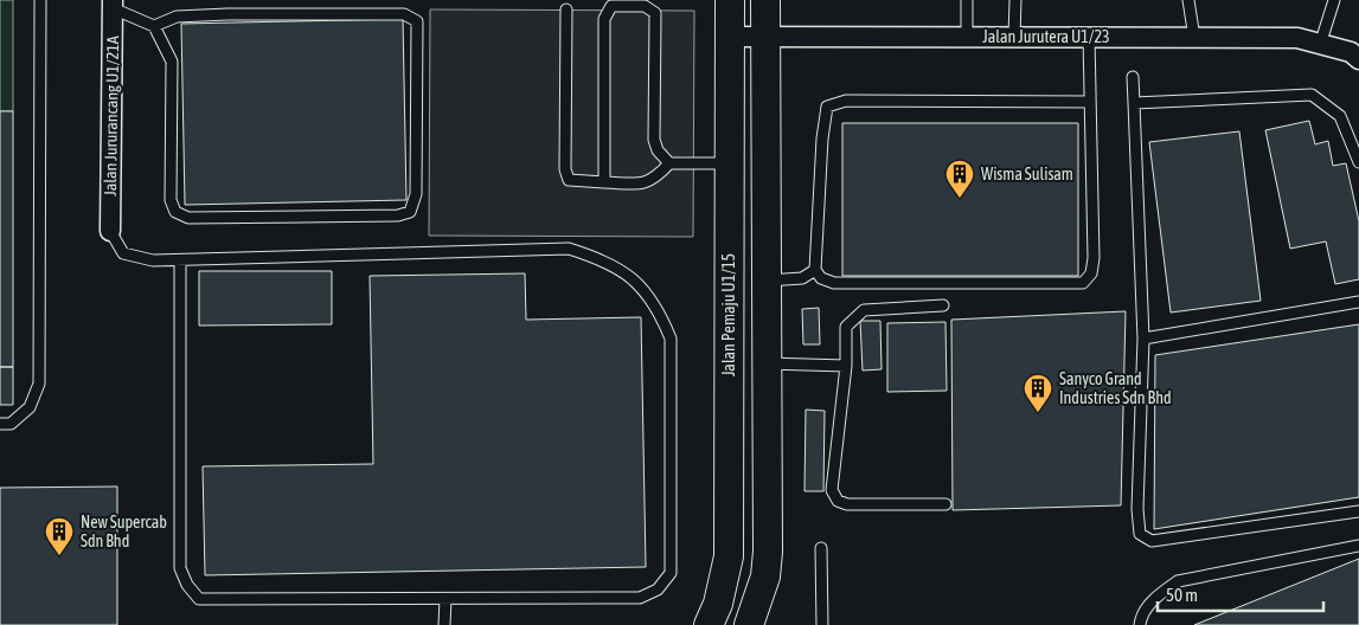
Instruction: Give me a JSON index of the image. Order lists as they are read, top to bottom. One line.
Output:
{"streets":{"street":["Jalan Jurutera U1/23","Jalan Jururancang U1/21A","Jalan Pemaju U1/15"]},"crossings":[["Jalan Jurutera U1/23","Jalan Pemaju U1/15"]],"places":{"building":["Wisma Sulisam","Sanyco Grand Industries Sdn Bhd","New Supercab Sdn Bhd"]},"scale_bar":"50 m"}
